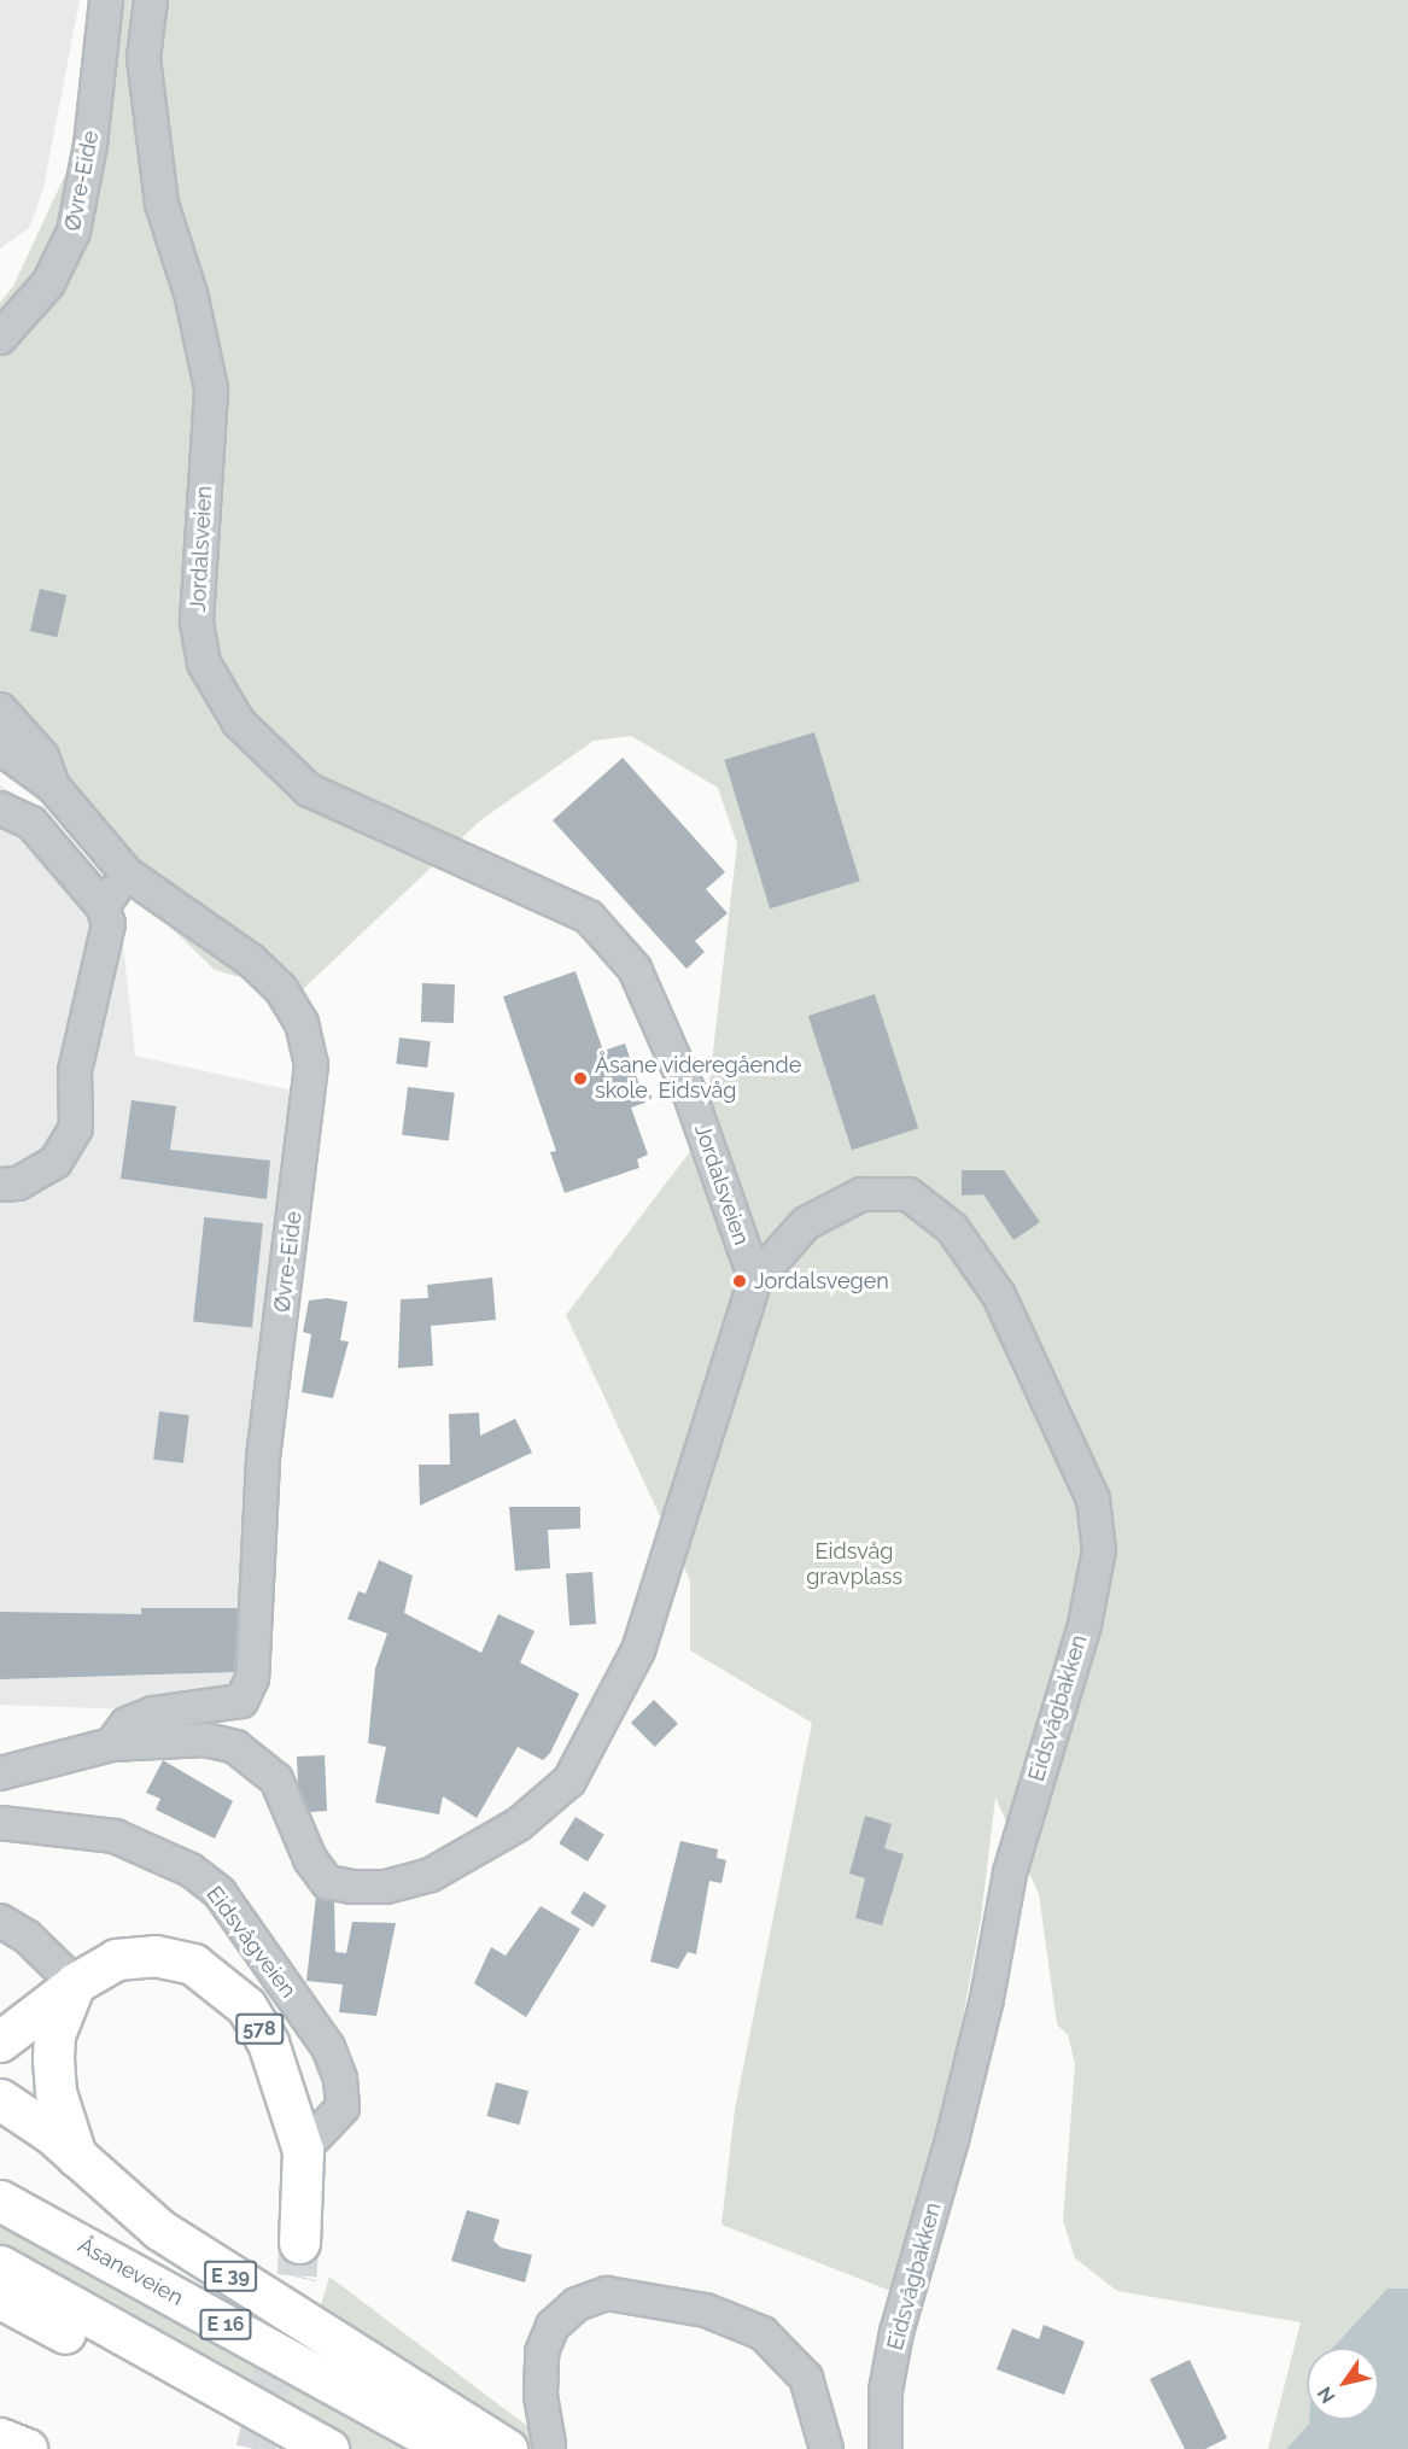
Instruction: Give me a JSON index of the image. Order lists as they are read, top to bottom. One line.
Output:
{"streets":{"main road":["Eidsvågveien","578","Åsaneveien","E 39","E 16"],"street":["Øvre-Eide","Jordalsveien","Eidsvågbakken"]},"crossings":[["Jordalsveien","Eidsvågbakken"],["Eidsvågveien","E 39"]],"parks":["Eidsvåg gravplass"],"places":["Åsane videregående skole, Eidsvåg","Jordalsvegen"],"north":"bottom left"}
